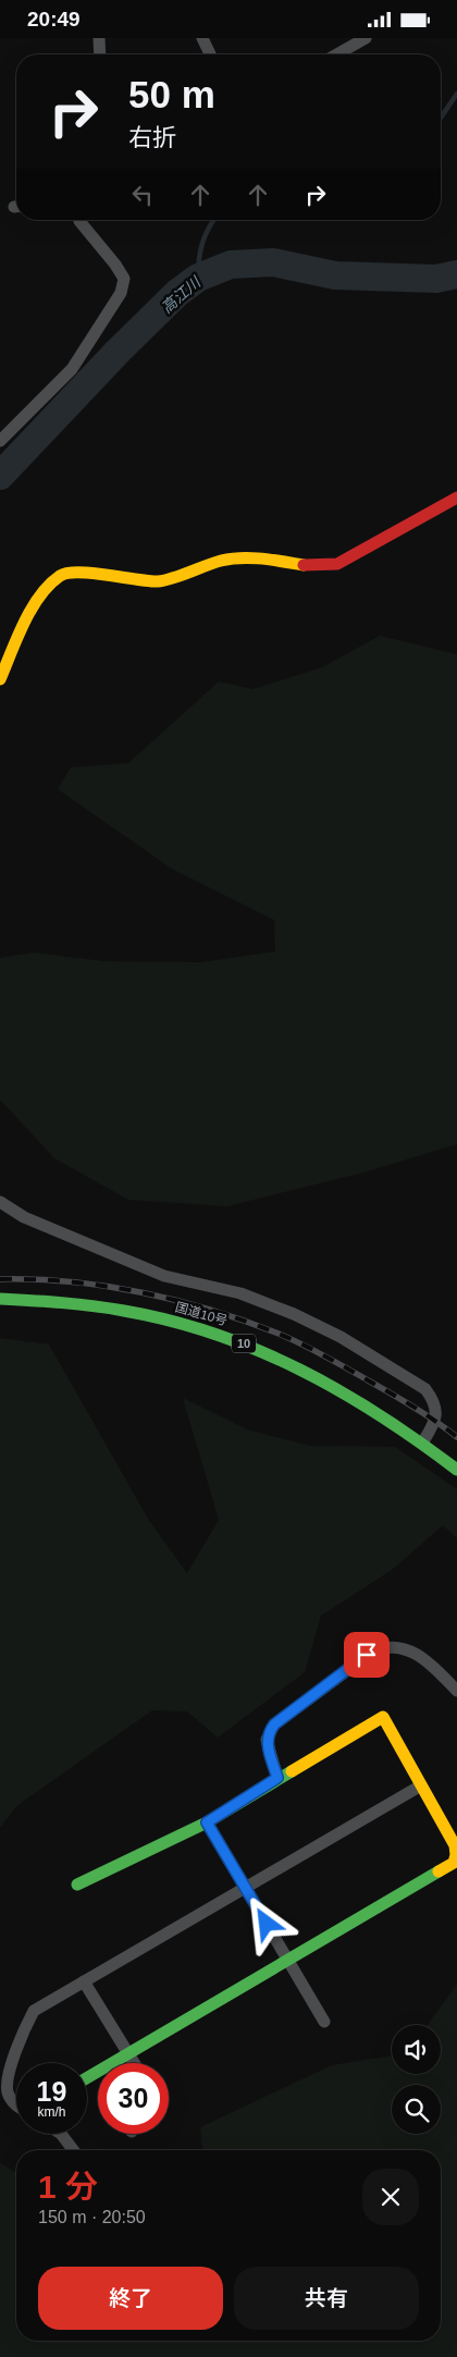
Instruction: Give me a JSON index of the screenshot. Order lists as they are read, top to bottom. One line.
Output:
{"streets":{"main road":["国道10号","10"]},"water":["高江川"],"page":{"status":"20:49","turn":["50 m","右折"],"speed":"19 km/h","limit":"30","heading":["1 分","150 m · 20:50"],"buttons":["終了","共有"]}}
